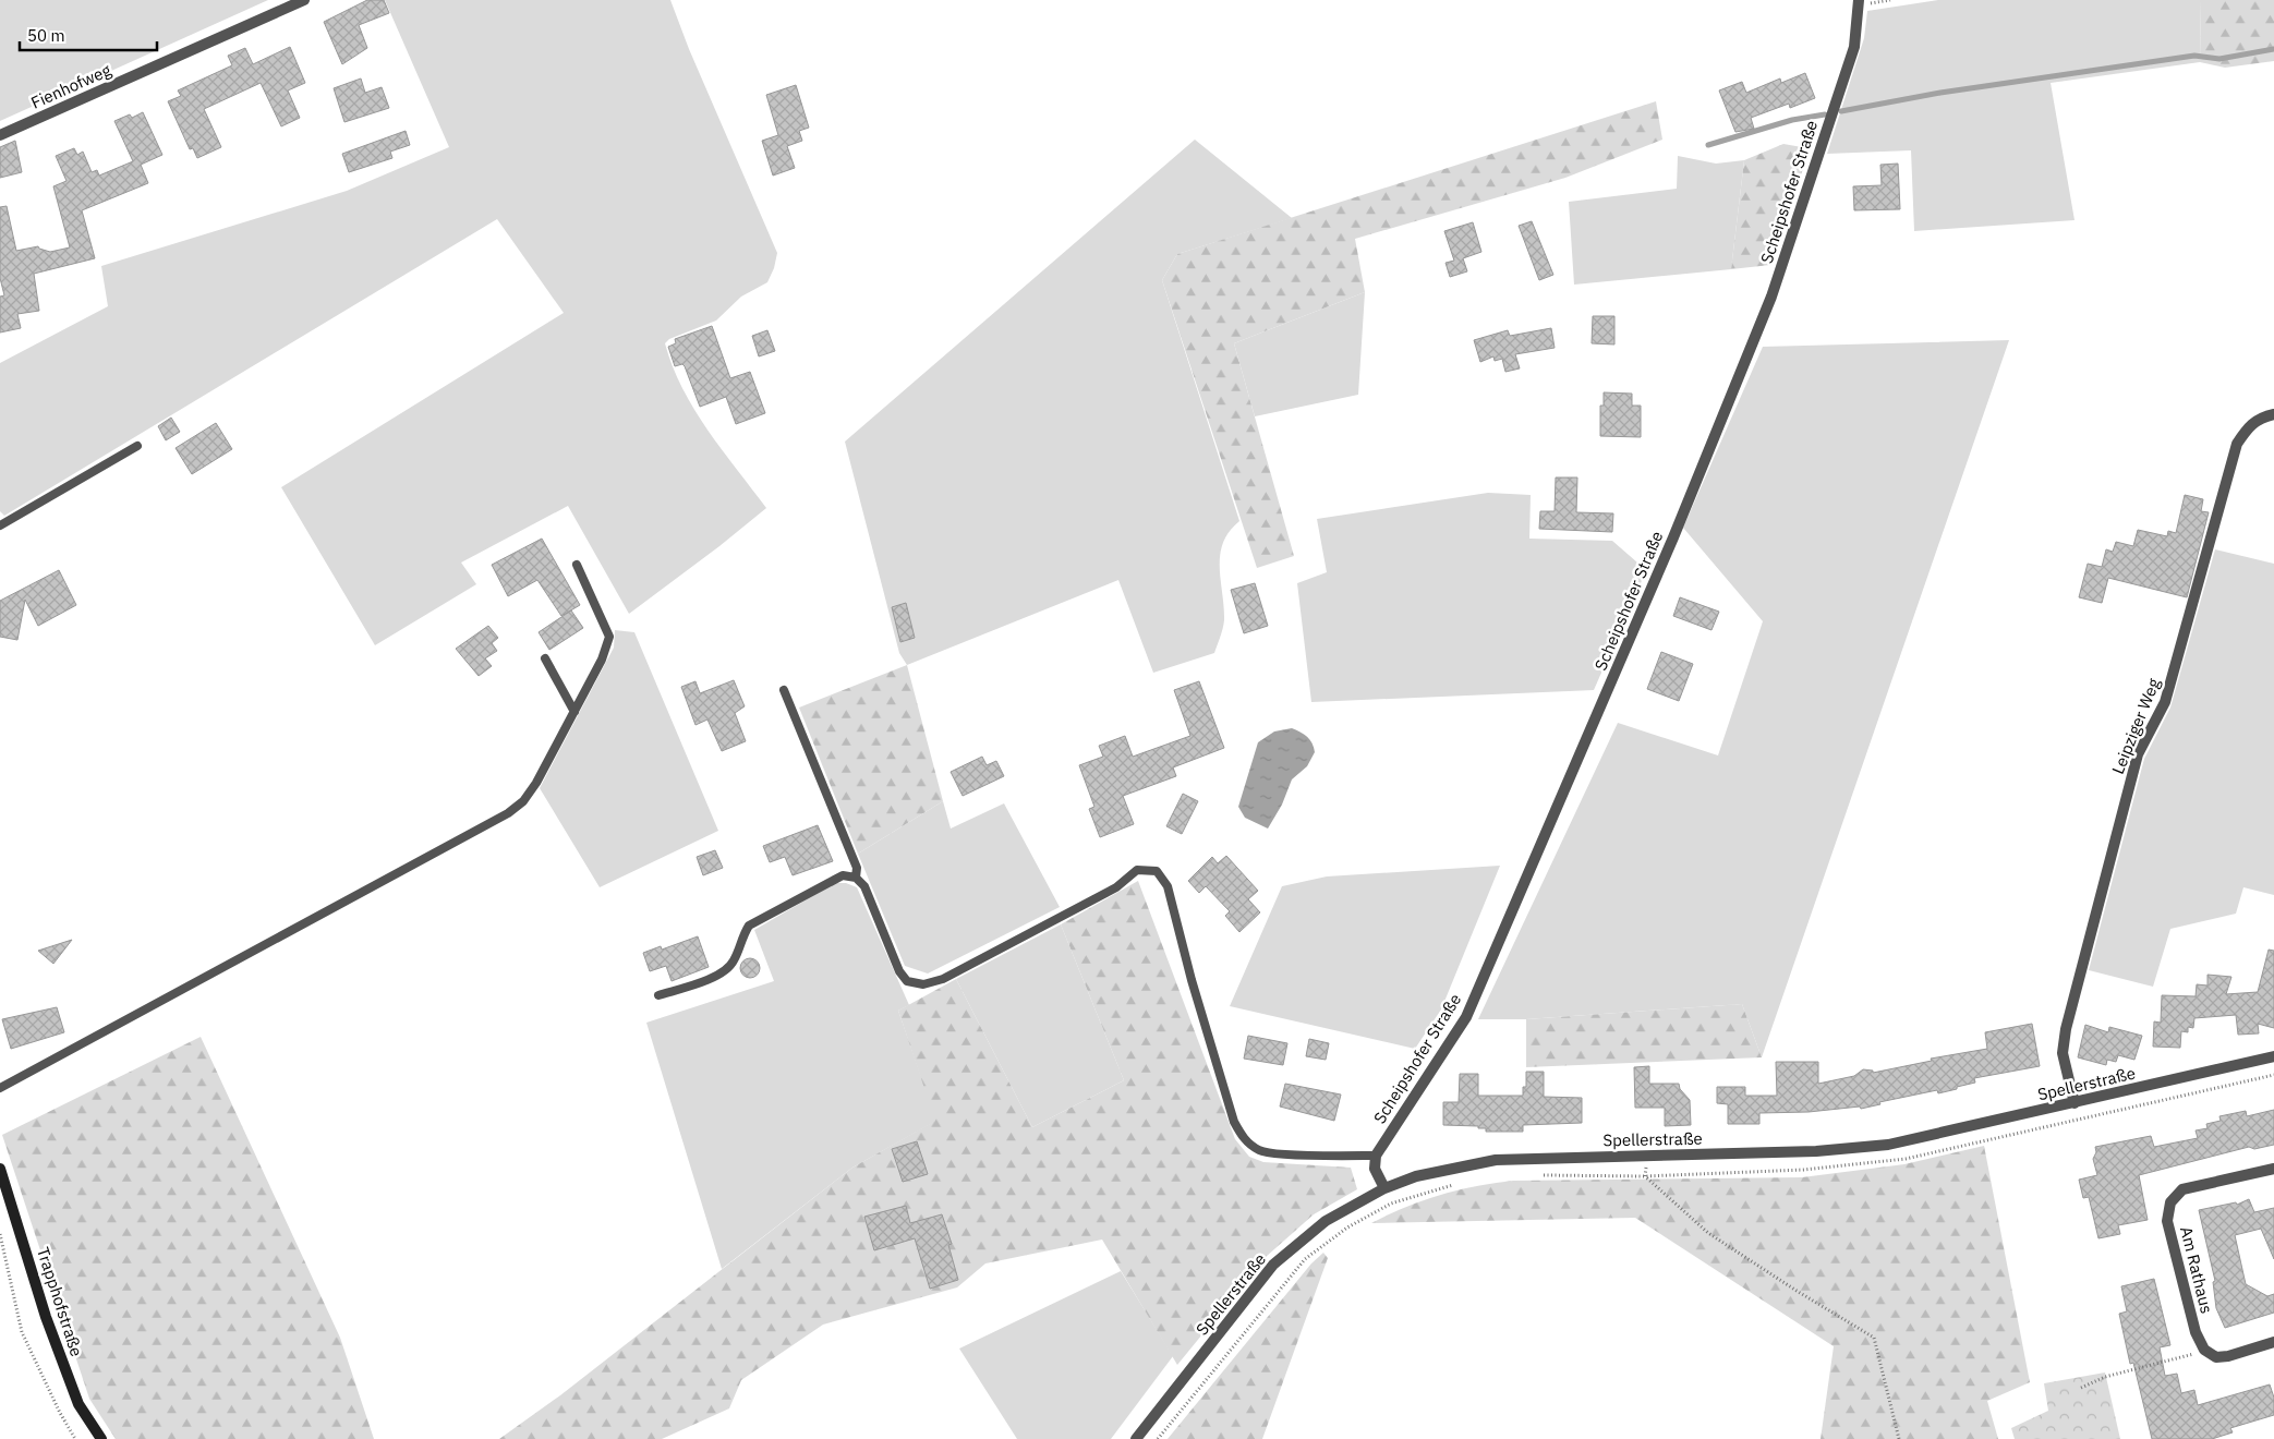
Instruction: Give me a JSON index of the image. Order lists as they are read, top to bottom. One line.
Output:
{"streets":{"street":["Fienhofweg","Scheipshofer Straße","Leipziger Weg","Spellerstraße","Am Rathaus","Trapphofstraße"]},"crossings":[["Leipziger Weg","Spellerstraße"]],"scale_bar":"50 m"}
